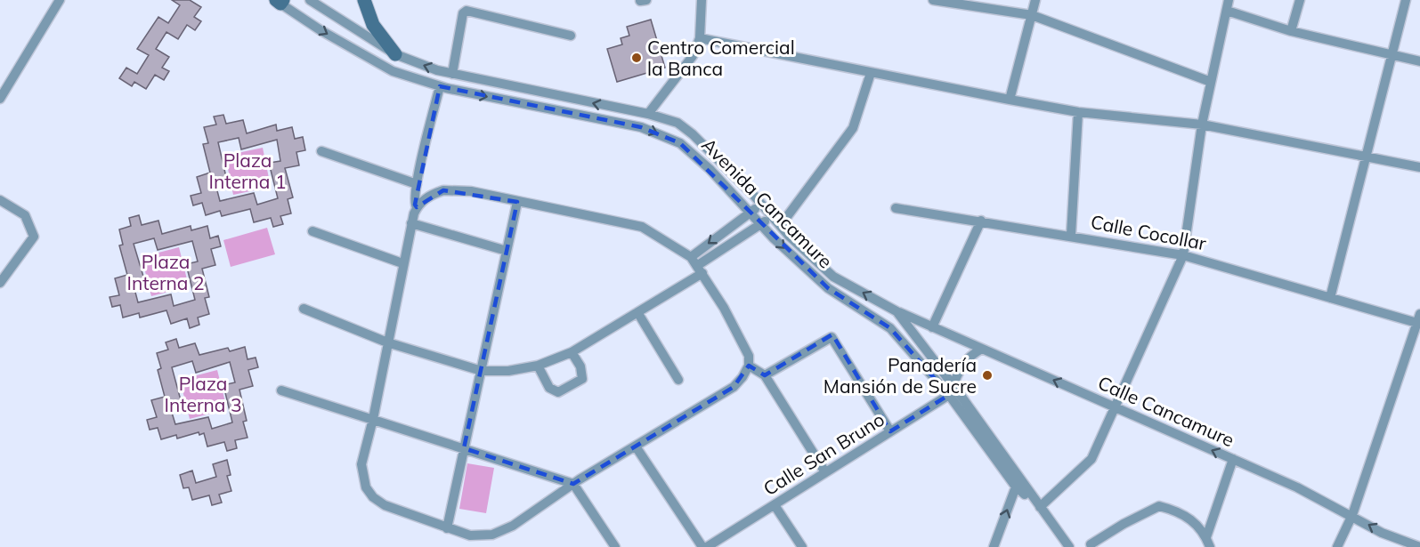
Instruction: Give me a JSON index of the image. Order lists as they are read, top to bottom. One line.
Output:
{"streets":{"street":["Avenida Cancamure","Calle Cocollar","Calle Cancamure","Calle San Bruno"]},"crossings":[["Avenida Cancamure","Calle Cancamure"],["Avenida Cancamure","Calle San Bruno"]],"one_way":["Calle Cancamure"],"parks":["Plaza Interna 1","Plaza Interna 2","Plaza Interna 3"],"places":["Centro Comercial la Banca","Panadería Mansión de Sucre"]}
